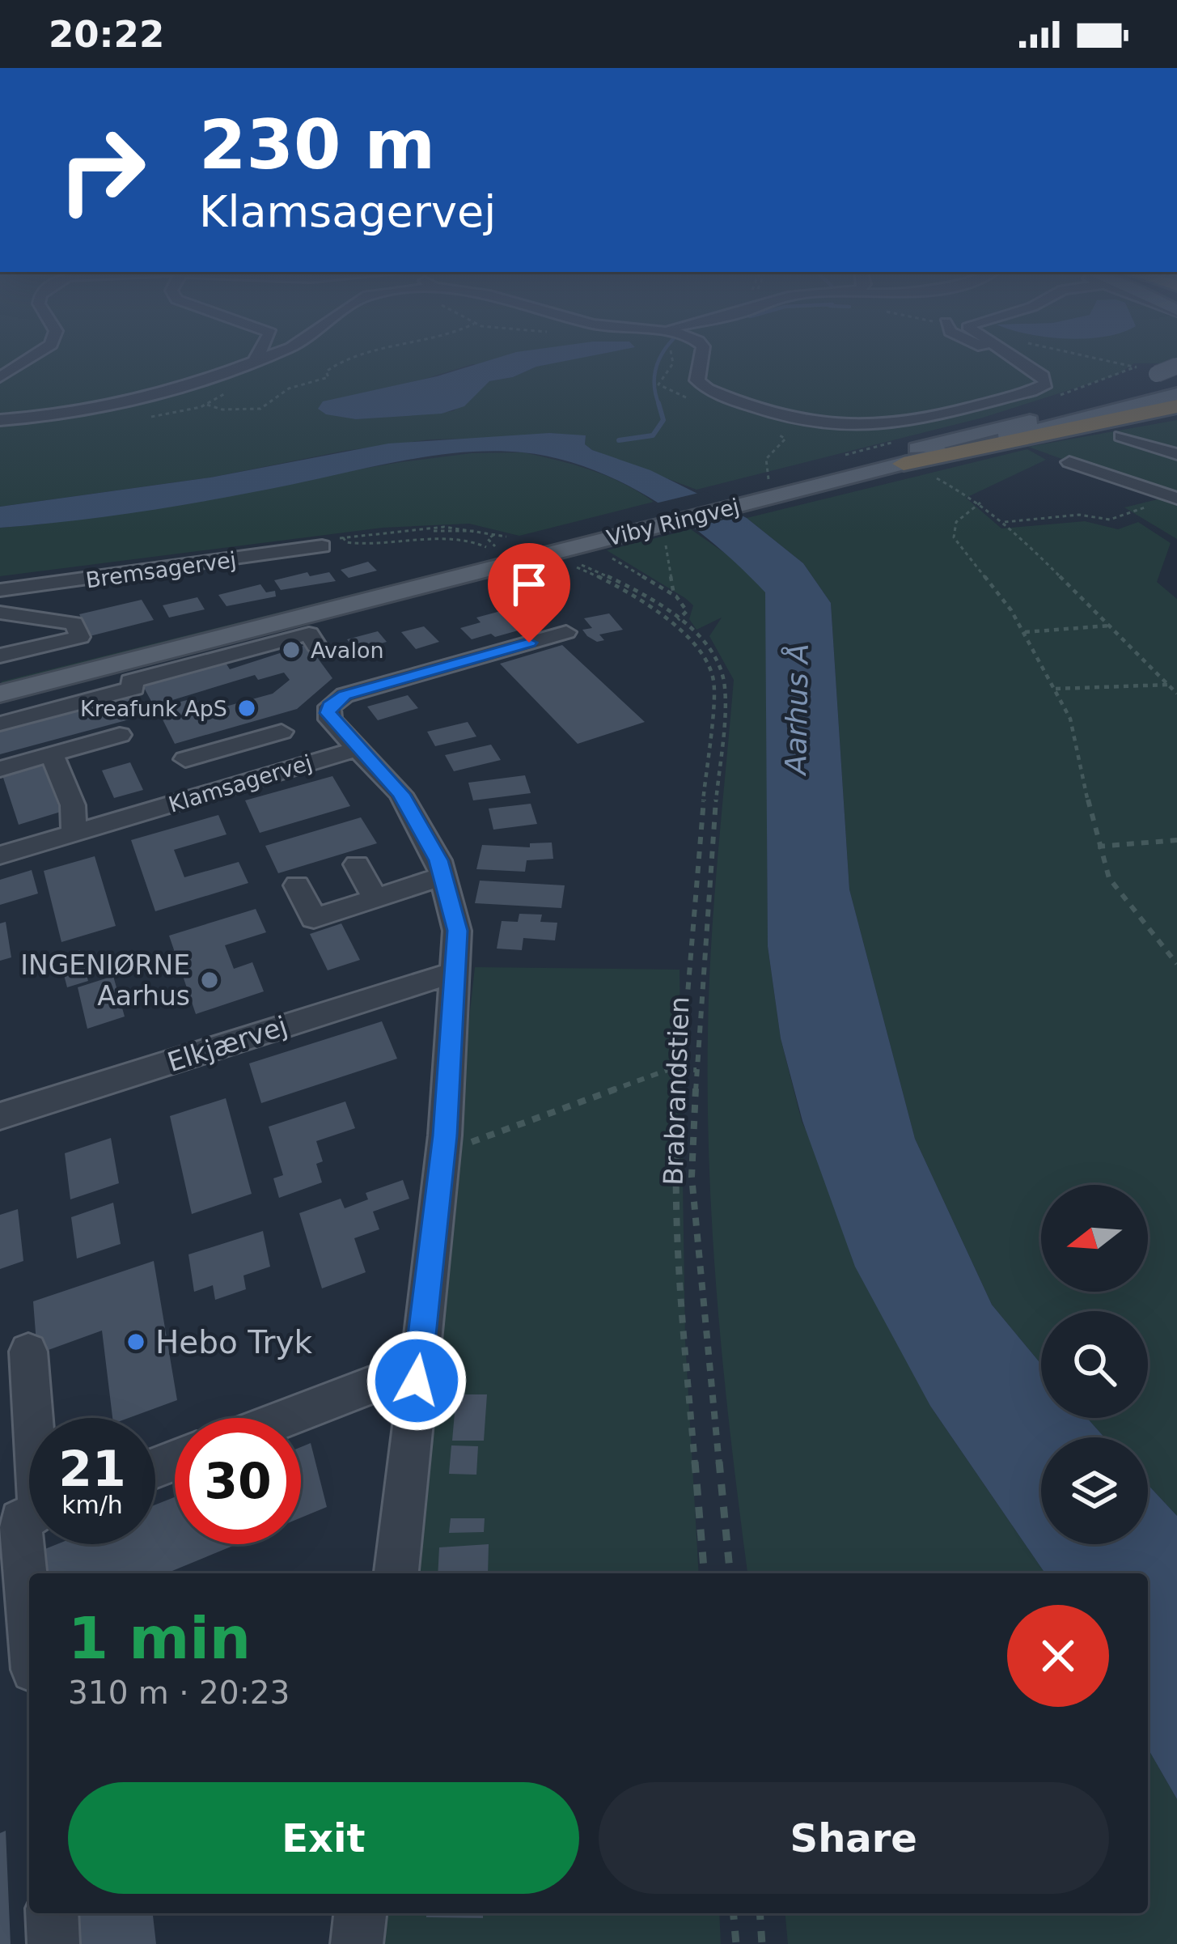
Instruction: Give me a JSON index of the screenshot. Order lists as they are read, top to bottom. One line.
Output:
{"streets":{"main road":["Viby Ringvej"],"street":["Bremsagervej","Klamsagervej","Elkjærvej"],"path":["Brabrandstien"]},"water":["Aarhus Å"],"places":["Avalon","Kreafunk ApS","INGENIØRNE Aarhus","Hebo Tryk"],"north":"left","page":{"status":"20:22","turn":["230 m","Klamsagervej"],"speed":"21 km/h","limit":"30","heading":["1 min","310 m · 20:23"],"buttons":["Exit","Share"]}}
